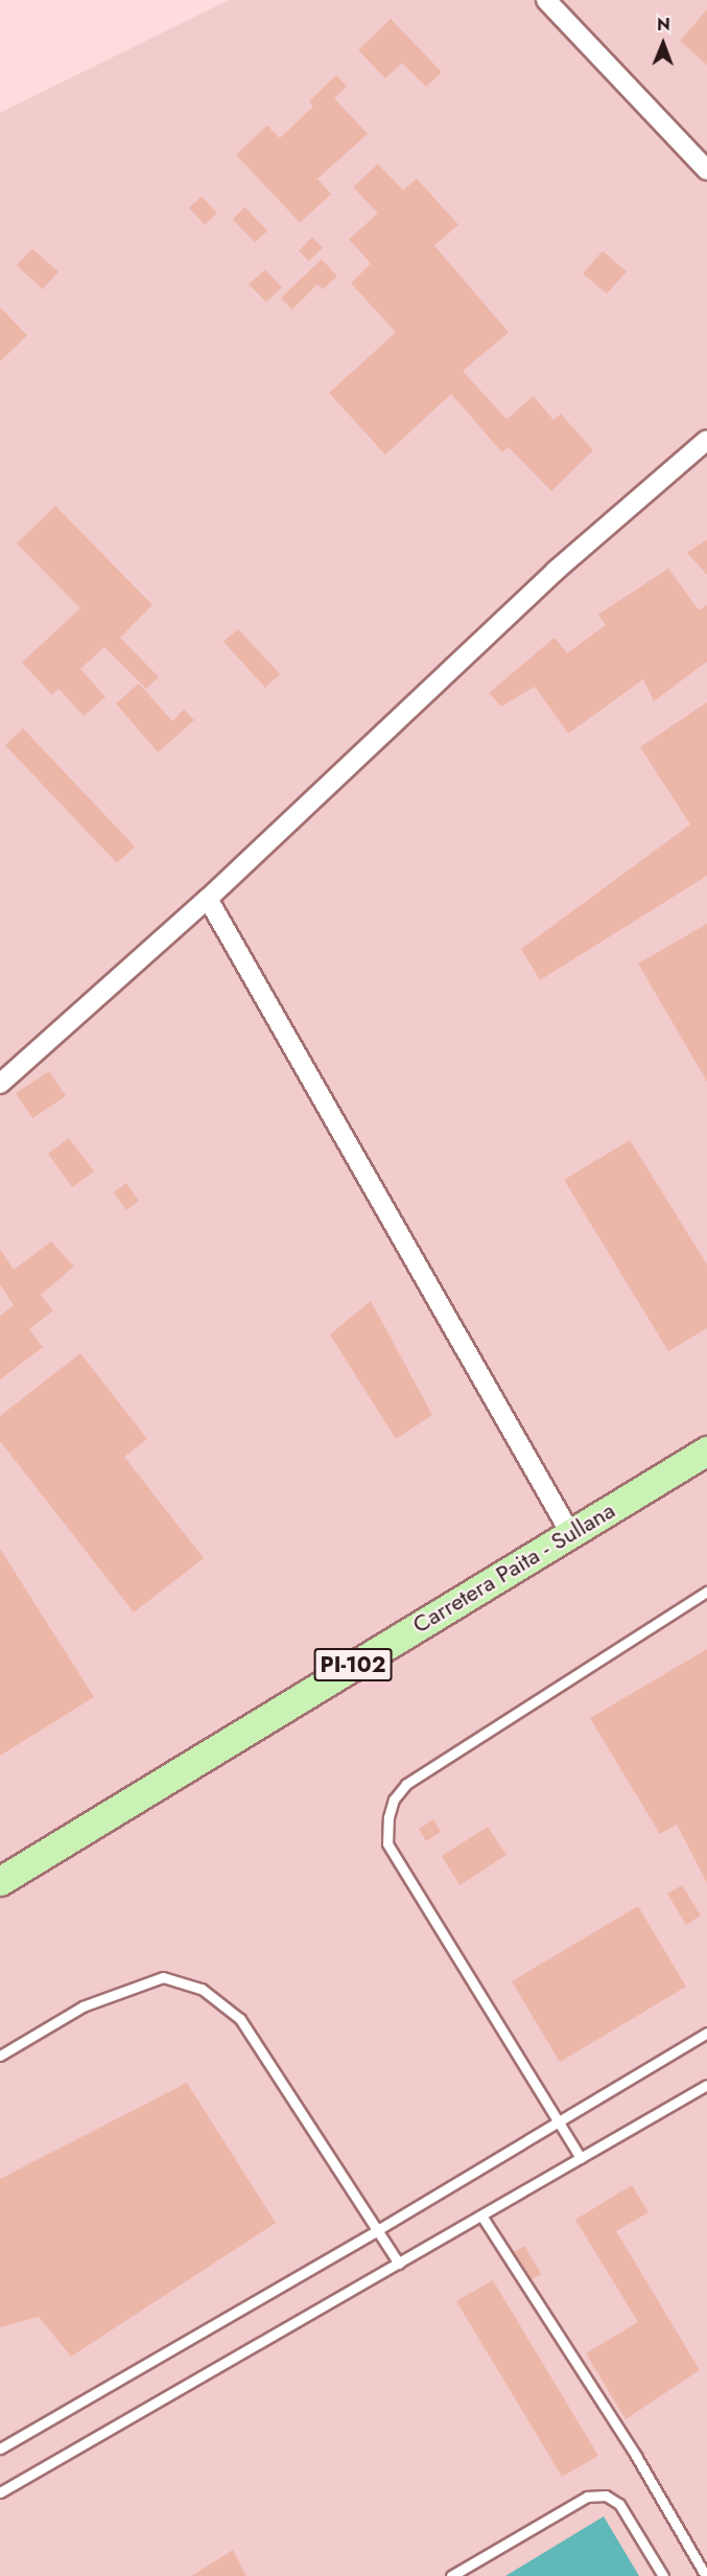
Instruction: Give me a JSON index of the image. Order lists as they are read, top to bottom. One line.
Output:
{"streets":{"main road":["Carretera Paita - Sullana","PI-102"]},"north":"top"}
